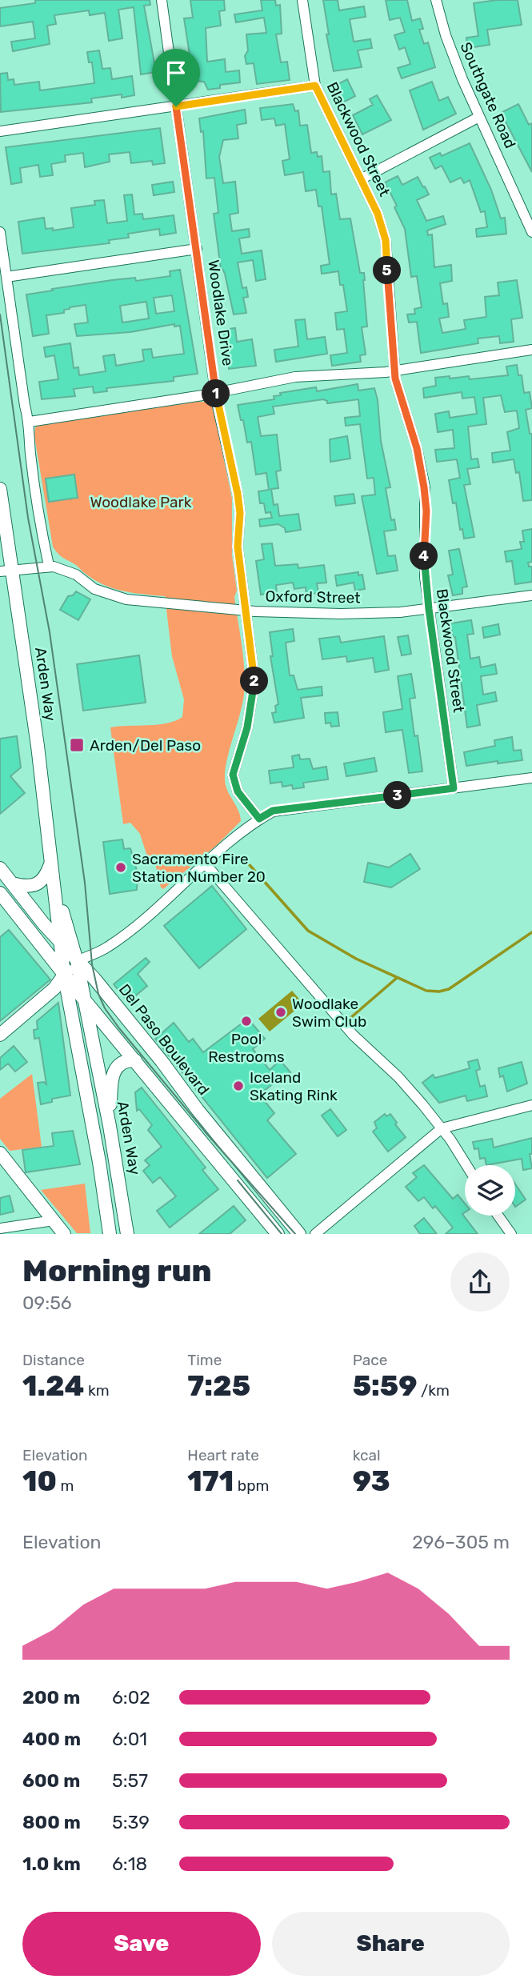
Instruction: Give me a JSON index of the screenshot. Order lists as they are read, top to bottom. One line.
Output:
{"streets":{"main road":["Arden Way","Del Paso Boulevard"],"street":["Southgate Road","Blackwood Street","Woodlake Drive","Oxford Street"]},"crossings":[["Blackwood Street","Oxford Street"],["Woodlake Drive","Oxford Street"],["Oxford Street","Arden Way"],["Arden Way","Del Paso Boulevard"]],"parks":["Woodlake Park"],"places":{"transit":["Arden/Del Paso"],"other":["Sacramento Fire Station Number 20","Woodlake Swim Club","Pool Restrooms","Iceland Skating Rink"]},"page":{"pins":["5","1","4","2","3"],"heading":["Morning run","09:56"],"stats":[["Distance","1.24 km"],["Time","7:25"],["Pace","5:59 /km"],["Elevation","10 m"],["Heart rate","171 bpm"],["kcal","93"]],"chart":["Elevation","296–305 m"],"list":[{"name":"200 m","note":"6:02"},{"name":"400 m","note":"6:01"},{"name":"600 m","note":"5:57"},{"name":"800 m","note":"5:39"},{"name":"1.0 km","note":"6:18"}],"buttons":["Save","Share"]}}
